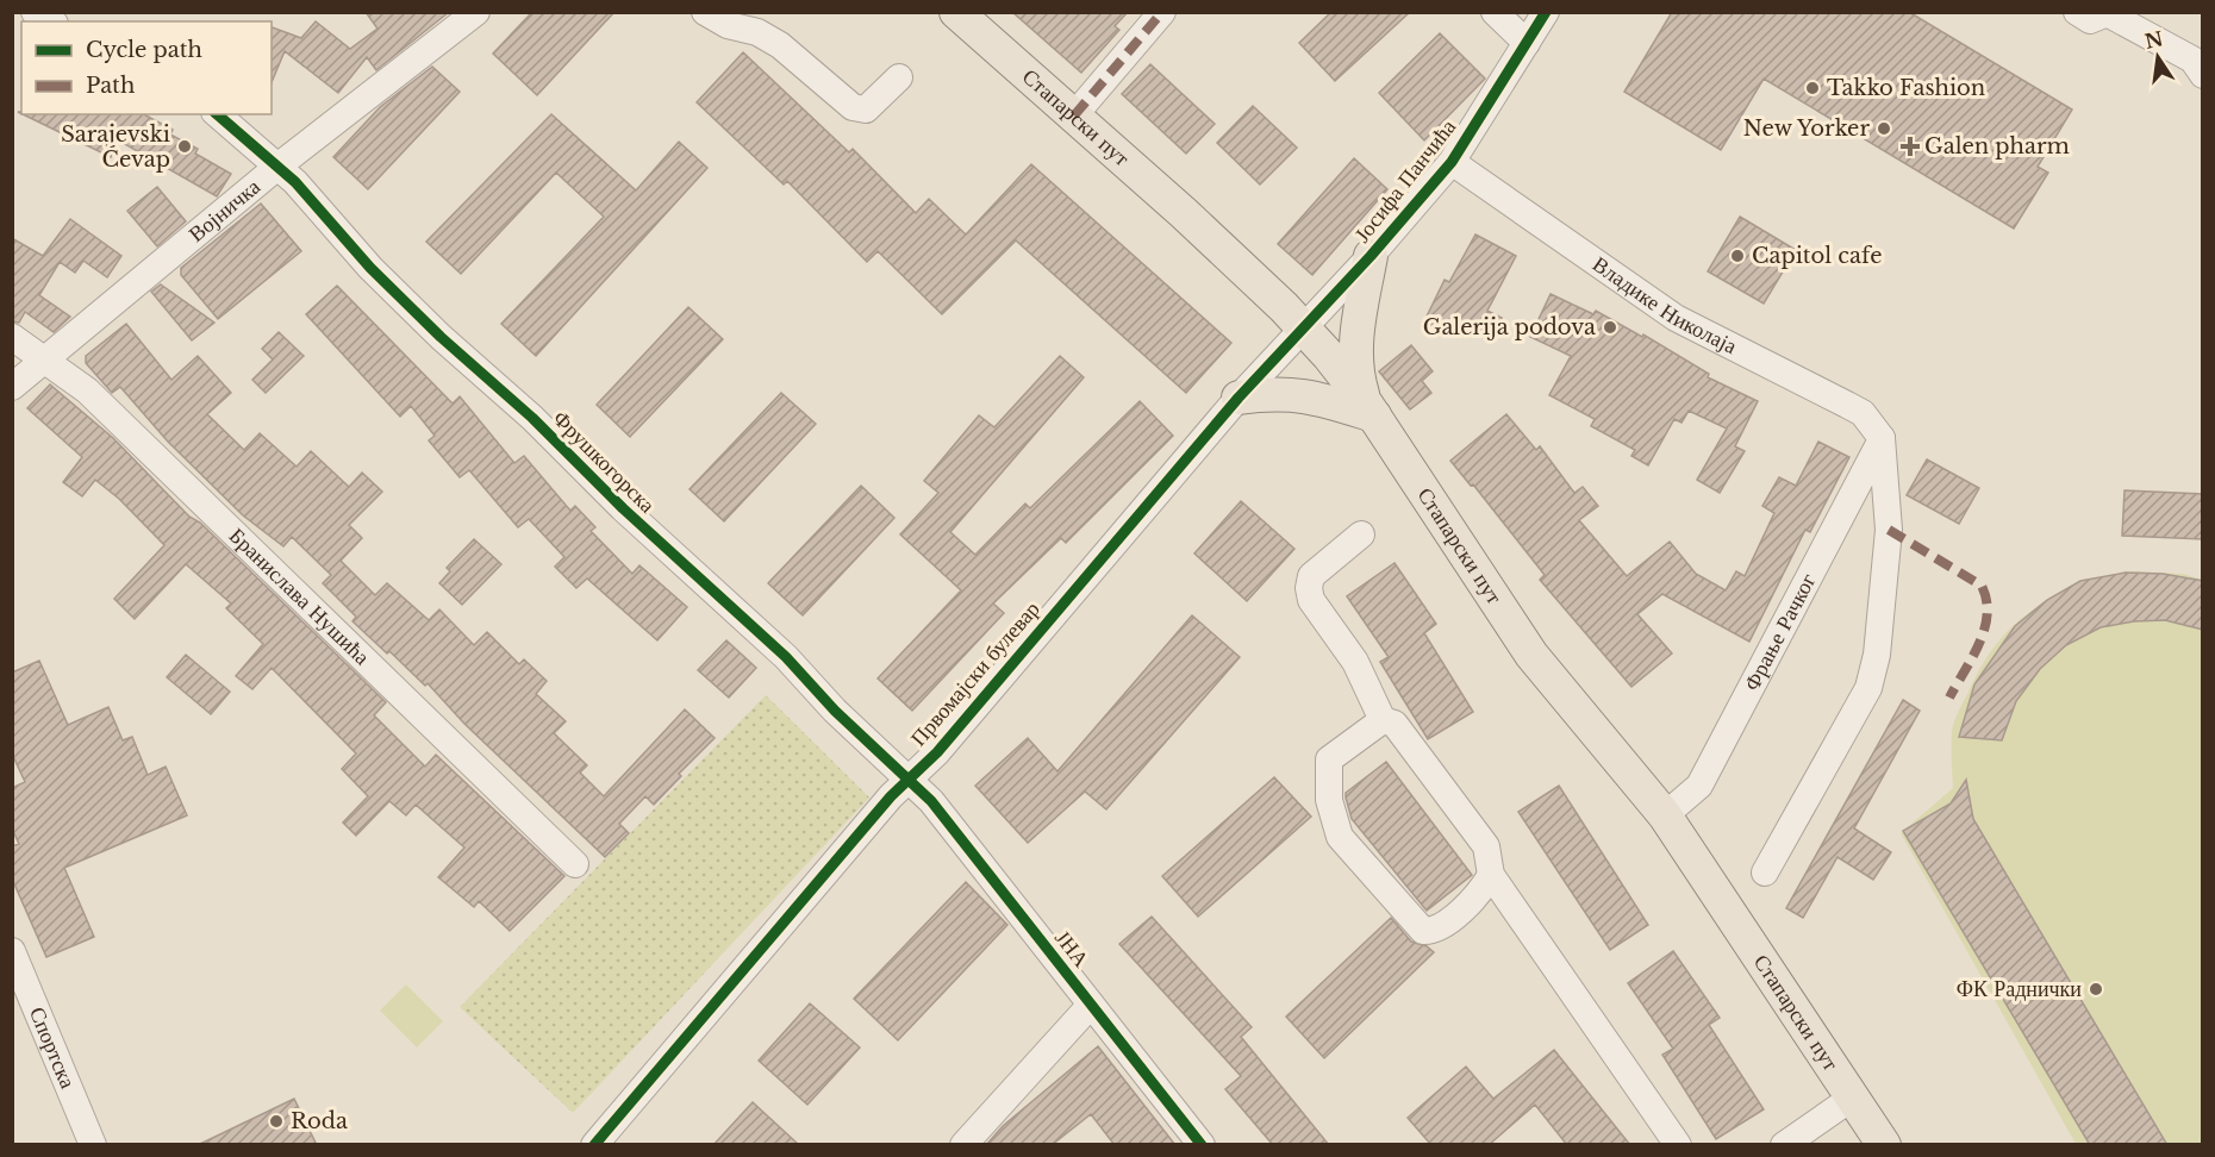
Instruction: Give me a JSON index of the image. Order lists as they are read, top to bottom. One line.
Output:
{"streets":{"main road":["Стапарски пут"],"street":["Јосифа Панчића","Војничка","Владике Николаја","Фрушкогорска","Бранислава Нушића","Фрање Рачког","Првомајски булевар","ЈНА","Спортска"]},"crossings":[["Стапарски пут","Јосифа Панчића"],["Стапарски пут","Фрање Рачког"],["Стапарски пут","Првомајски булевар"],["Јосифа Панчића","Владике Николаја"],["Јосифа Панчића","Првомајски булевар"],["Војничка","Фрушкогорска"],["Војничка","Бранислава Нушића"],["Владике Николаја","Фрање Рачког"],["Фрушкогорска","Првомајски булевар"],["Фрушкогорска","ЈНА"],["Првомајски булевар","ЈНА"]],"places":{"other":["Takko Fashion","New Yorker","Sarajevski Ćevap","Capitol cafe","Galerija podova","ФК Раднички","Roda"],"health":["Galen pharm"]},"legend":["Cycle path","Path"],"north":"top"}
